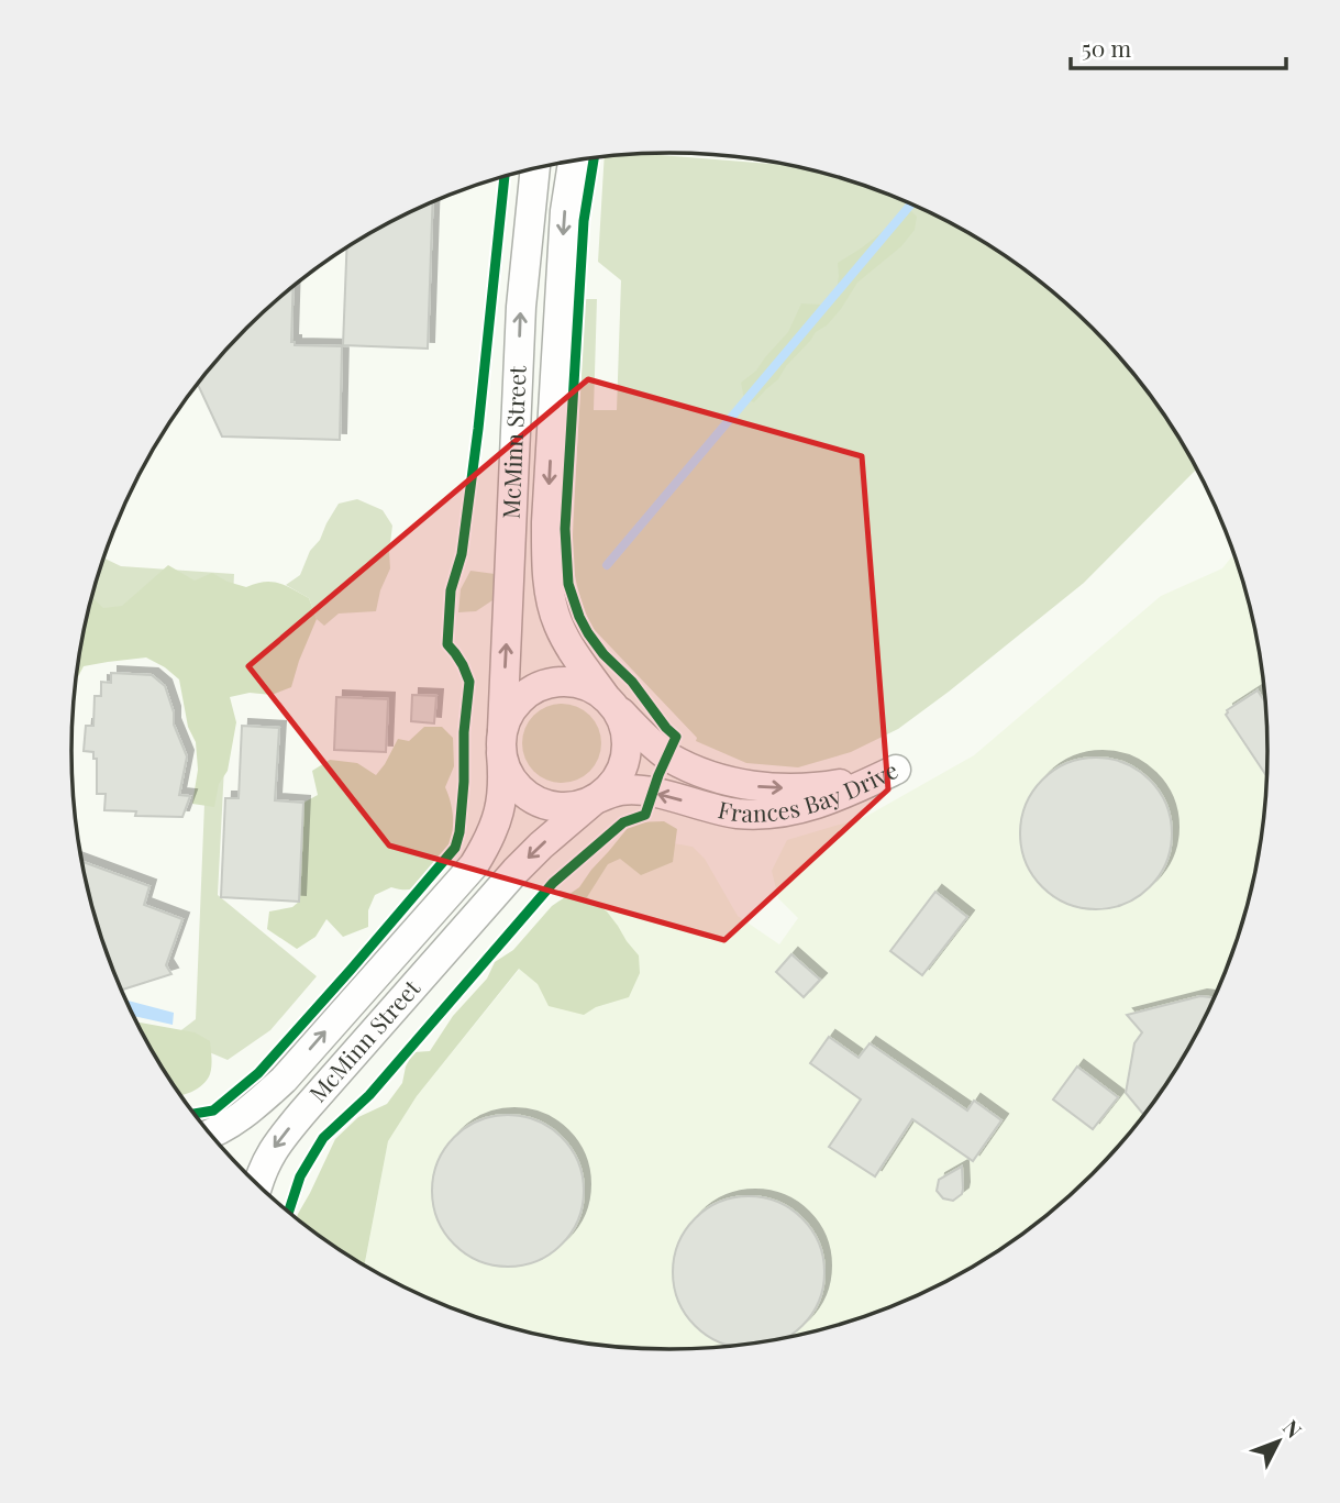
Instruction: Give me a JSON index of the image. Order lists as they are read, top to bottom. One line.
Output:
{"streets":{"street":["McMinn Street","Frances Bay Drive"]},"crossings":[["McMinn Street","Frances Bay Drive"]],"scale_bar":"50 m","north":"top right"}
